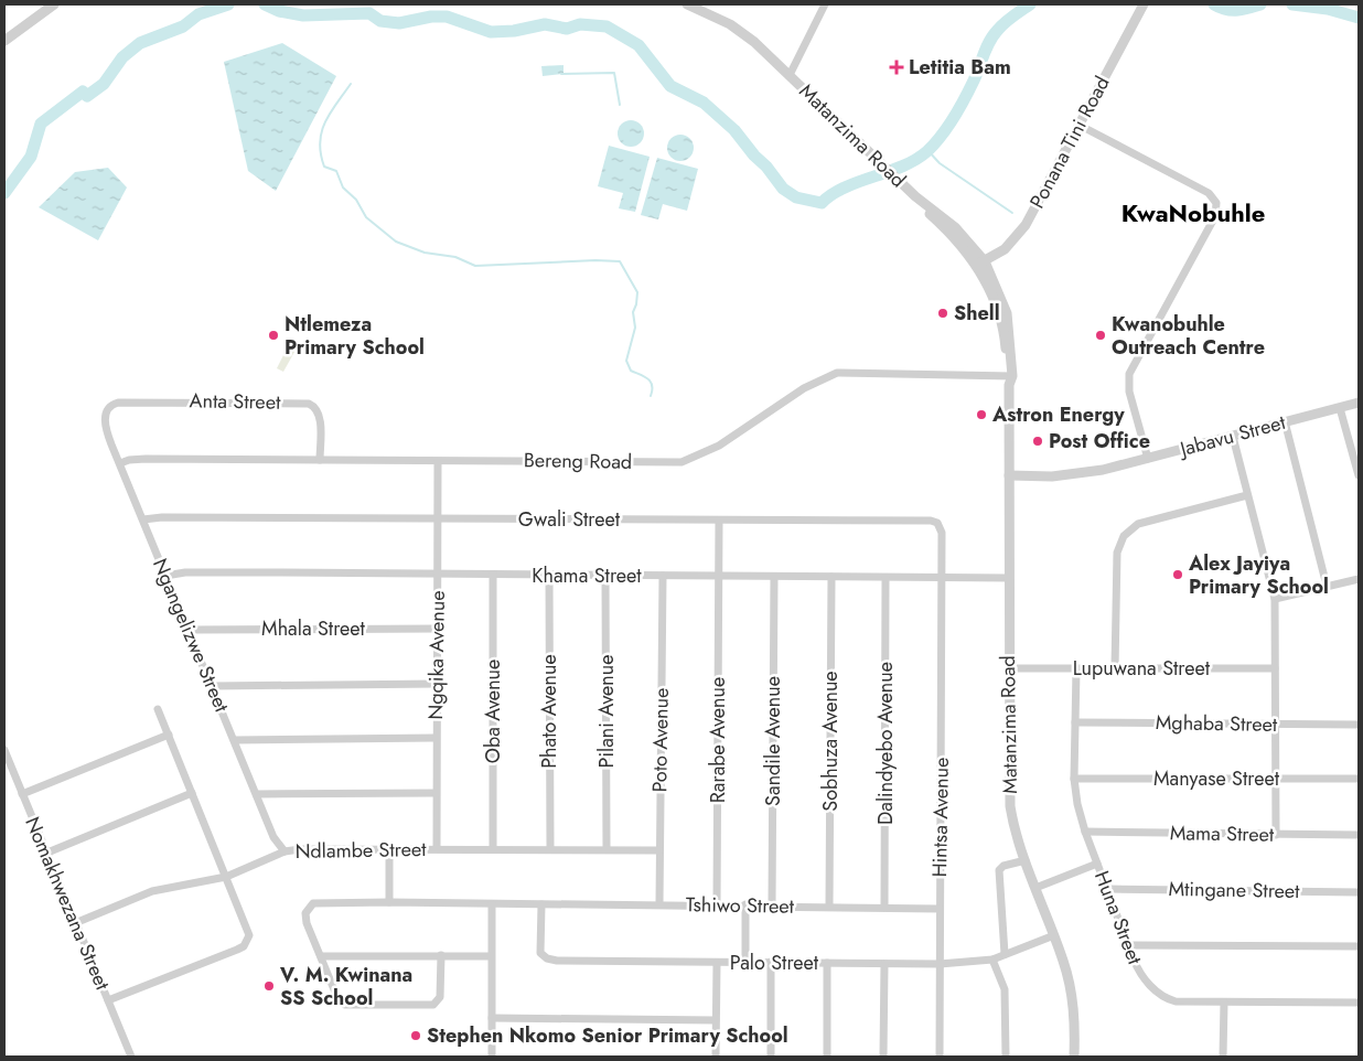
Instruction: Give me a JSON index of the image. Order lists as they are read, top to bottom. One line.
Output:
{"streets":{"street":["Matanzima Road","Ponana Tini Road","Anta Street","Jabavu Street","Bereng Road","Gwali Street","Khama Street","Mhala Street","Ngangelizwe Street","Ngqika Avenue","Lupuwana Street","Oba Avenue","Phato Avenue","Pilani Avenue","Mghaba Street","Poto Avenue","Rarabe Avenue","Sandile Avenue","Sobhuza Avenue","Dalindyebo Avenue","Manyase Street","Hintsa Avenue","Mama Street","Ndlambe Street","Mtingane Street","Nomakhwezana Street","Tshiwo Street","Huna Street","Palo Street"]},"crossings":[["Matanzima Road","Ponana Tini Road"],["Matanzima Road","Jabavu Street"],["Matanzima Road","Bereng Road"],["Matanzima Road","Khama Street"],["Matanzima Road","Lupuwana Street"],["Matanzima Road","Palo Street"],["Anta Street","Bereng Road"],["Anta Street","Ngangelizwe Street"],["Bereng Road","Ngangelizwe Street"],["Bereng Road","Ngqika Avenue"],["Gwali Street","Khama Street"],["Gwali Street","Ngangelizwe Street"],["Gwali Street","Ngqika Avenue"],["Gwali Street","Rarabe Avenue"],["Gwali Street","Hintsa Avenue"],["Khama Street","Ngangelizwe Street"],["Khama Street","Ngqika Avenue"],["Khama Street","Oba Avenue"],["Khama Street","Phato Avenue"],["Khama Street","Pilani Avenue"],["Khama Street","Poto Avenue"],["Khama Street","Rarabe Avenue"],["Khama Street","Sandile Avenue"],["Khama Street","Sobhuza Avenue"],["Khama Street","Dalindyebo Avenue"],["Khama Street","Hintsa Avenue"],["Mhala Street","Ngangelizwe Street"],["Mhala Street","Ngqika Avenue"],["Ngangelizwe Street","Ndlambe Street"],["Ngqika Avenue","Ndlambe Street"],["Lupuwana Street","Huna Street"],["Oba Avenue","Ndlambe Street"],["Phato Avenue","Ndlambe Street"],["Pilani Avenue","Ndlambe Street"],["Mghaba Street","Huna Street"],["Poto Avenue","Ndlambe Street"],["Poto Avenue","Tshiwo Street"],["Rarabe Avenue","Tshiwo Street"],["Sandile Avenue","Tshiwo Street"],["Sobhuza Avenue","Tshiwo Street"],["Dalindyebo Avenue","Tshiwo Street"],["Manyase Street","Huna Street"],["Hintsa Avenue","Tshiwo Street"],["Hintsa Avenue","Palo Street"],["Mama Street","Huna Street"],["Ndlambe Street","Nomakhwezana Street"],["Mtingane Street","Huna Street"],["Tshiwo Street","Palo Street"]],"districts":["KwaNobuhle"],"places":{"health":["Letitia Bam"],"other":["Shell","Ntlemeza Primary School","Kwanobuhle Outreach Centre","Astron Energy","Post Office","Alex Jayiya Primary School","V. M. Kwinana SS School","Stephen Nkomo Senior Primary School"]}}
